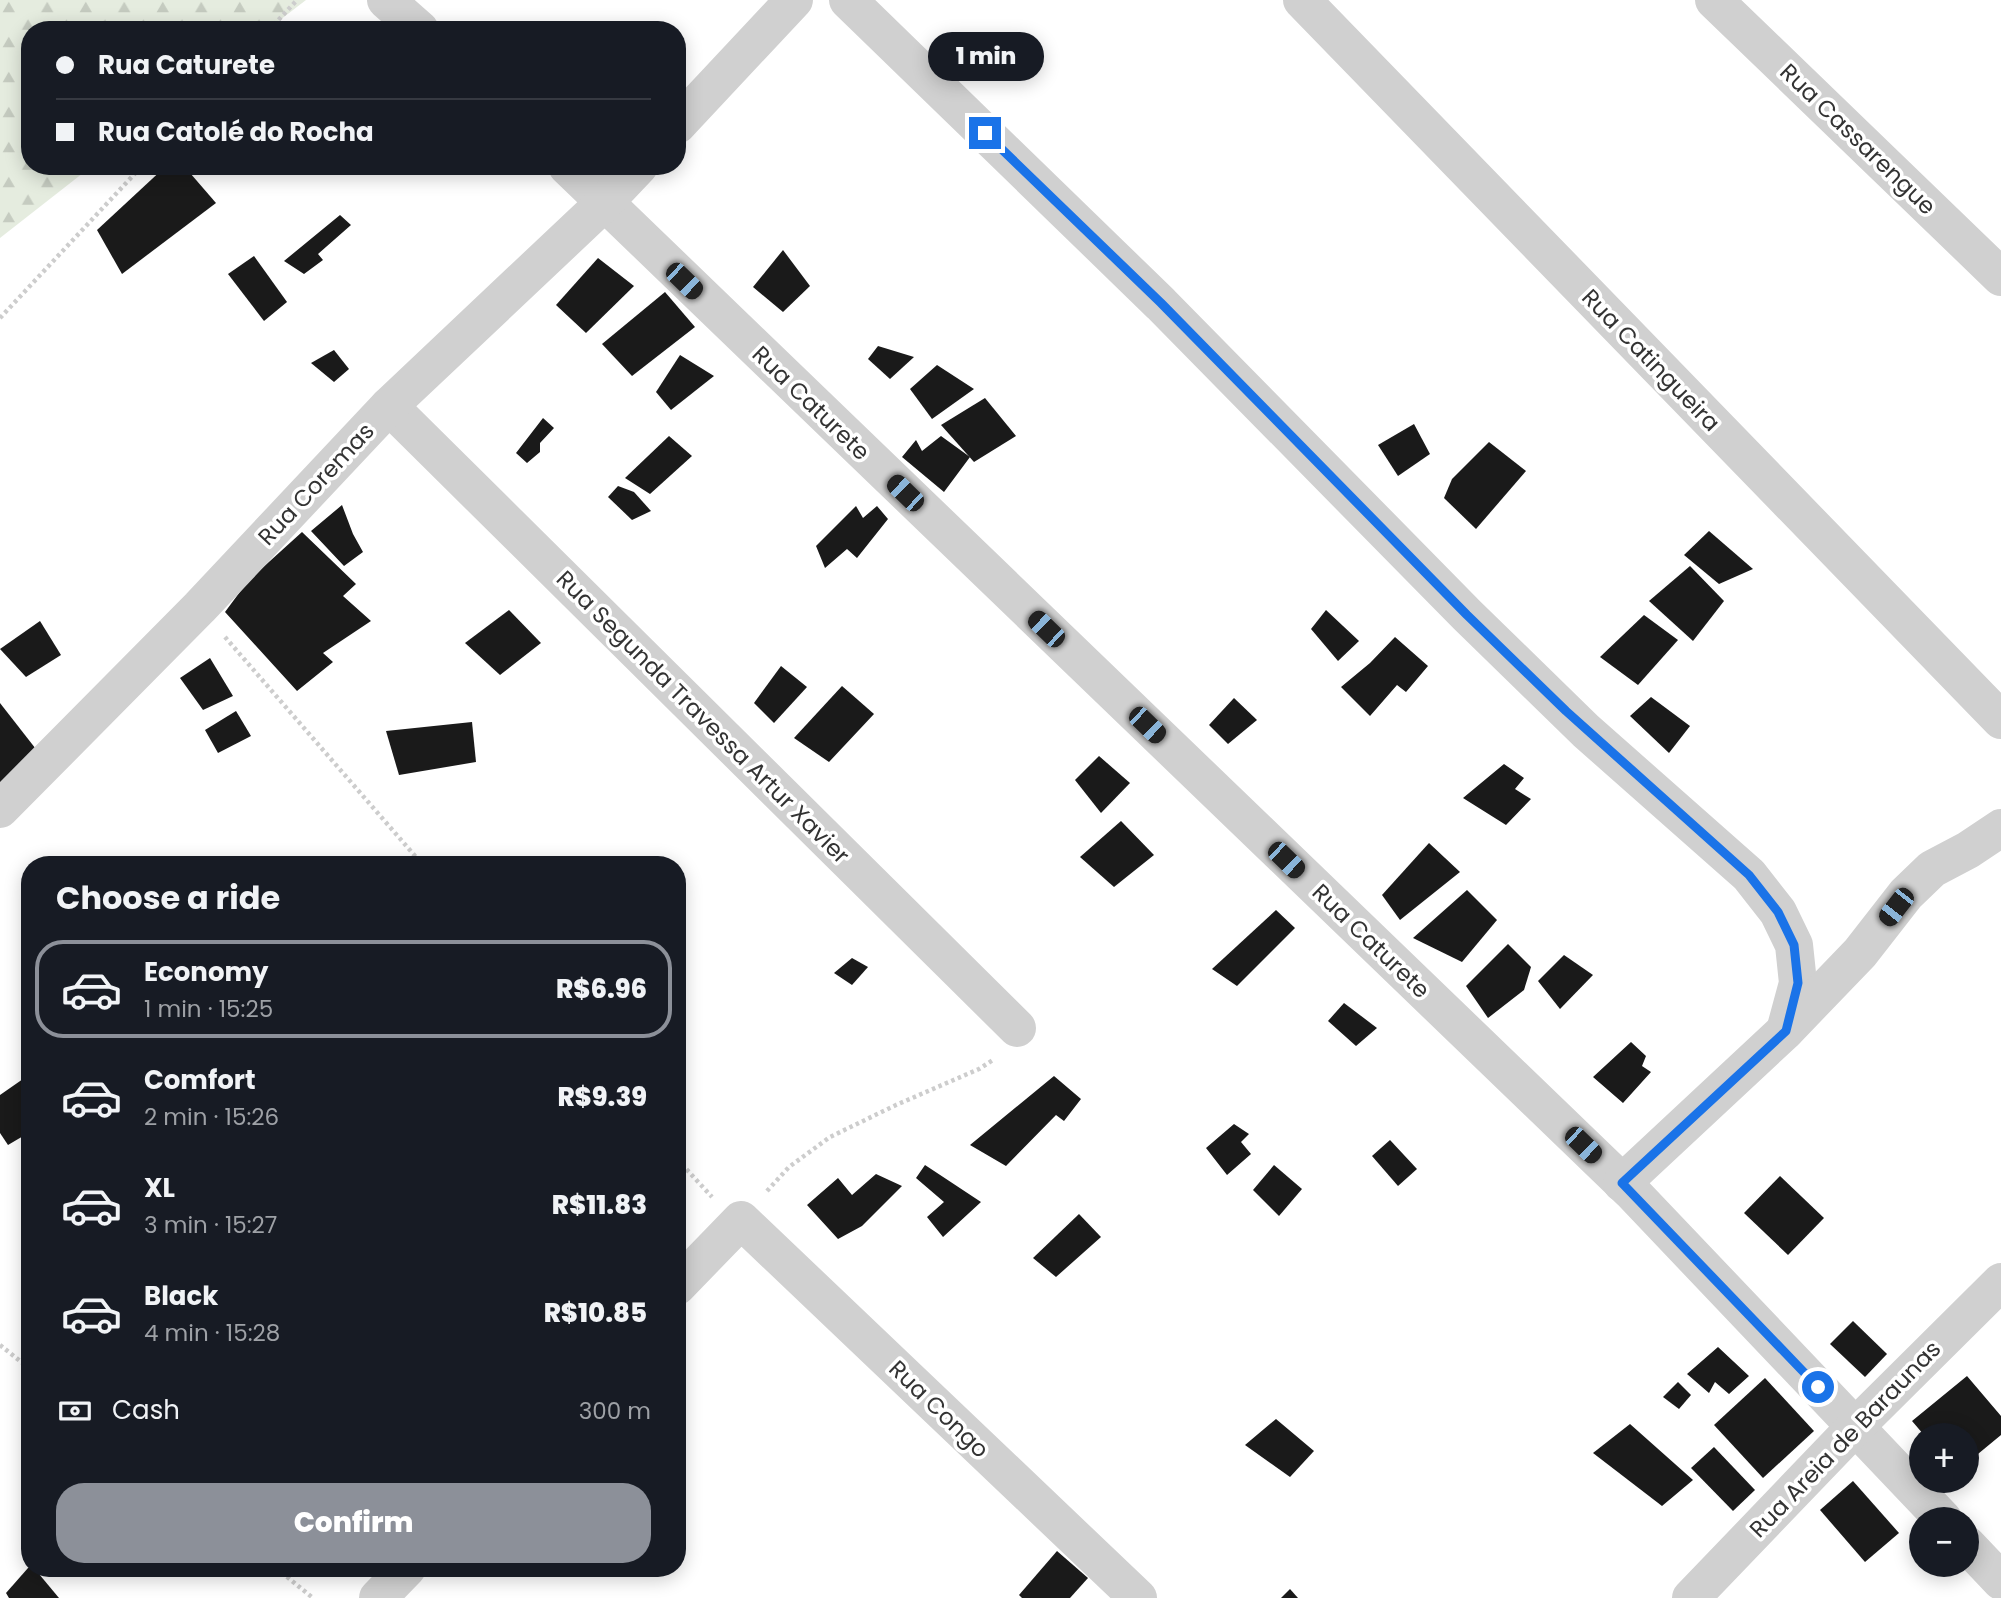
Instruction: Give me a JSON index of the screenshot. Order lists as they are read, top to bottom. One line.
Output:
{"streets":{"street":["Rua Cassarengue","Rua Catingueira","Rua Caturete","Rua Coremas","Rua Segunda Travessa Artur Xavier","Rua Congo","Rua Areia de Baraunas"]},"crossings":[["Rua Caturete","Rua Coremas"],["Rua Caturete","Rua Areia de Baraunas"],["Rua Coremas","Rua Segunda Travessa Artur Xavier"]],"page":{"banner":["Rua Caturete","Rua Catolé do Rocha"],"bubble":"1 min","heading":"Choose a ride","list":[{"name":"Economy","note":"1 min · 15:25","value":"R$6.96"},{"name":"Comfort","note":"2 min · 15:26","value":"R$9.39"},{"name":"XL","note":"3 min · 15:27","value":"R$11.83"},{"name":"Black","note":"4 min · 15:28","value":"R$10.85"}],"pay":["Cash","300 m"],"map_buttons":["+","−"],"buttons":"Confirm"}}
